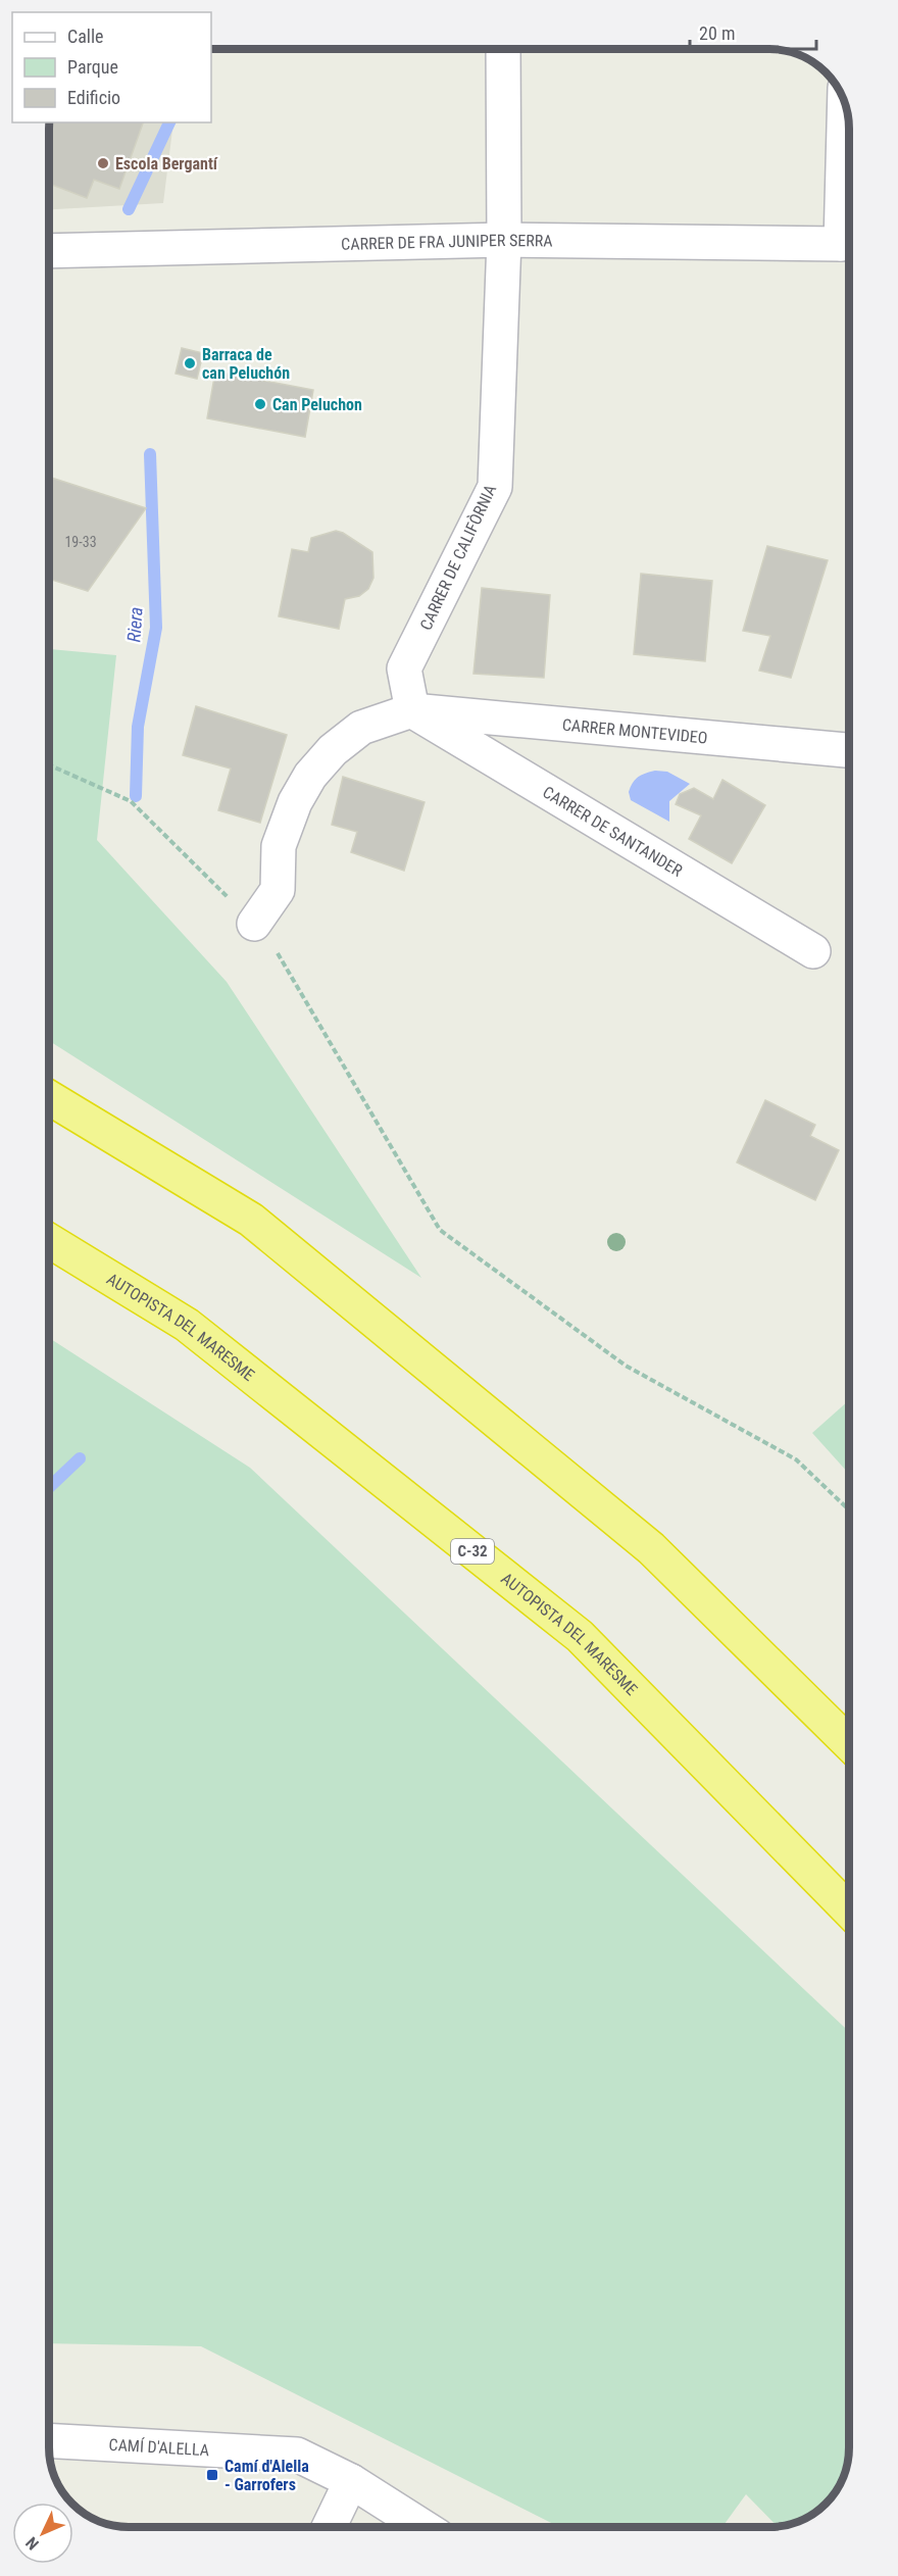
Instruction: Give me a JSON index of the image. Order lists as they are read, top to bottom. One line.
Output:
{"streets":{"highway":["AUTOPISTA DEL MARESME","C-32"],"street":["CARRER DE FRA JUNIPER SERRA","CARRER DE CALIFÒRNIA","CARRER MONTEVIDEO","CARRER DE SANTANDER","CAMÍ D'ALELLA"]},"crossings":[["CARRER DE FRA JUNIPER SERRA","CARRER DE CALIFÒRNIA"],["CARRER DE CALIFÒRNIA","CARRER MONTEVIDEO"],["CARRER DE CALIFÒRNIA","CARRER DE SANTANDER"],["CARRER MONTEVIDEO","CARRER DE SANTANDER"]],"water":["Riera"],"places":{"other":["Escola Bergantí","Barraca de can Peluchón","Can Peluchon"],"transit":["Camí d'Alella - Garrofers"]},"house_numbers":["19-33"],"legend":["Calle","Parque","Edificio"],"scale_bar":"20 m","north":"bottom left"}
